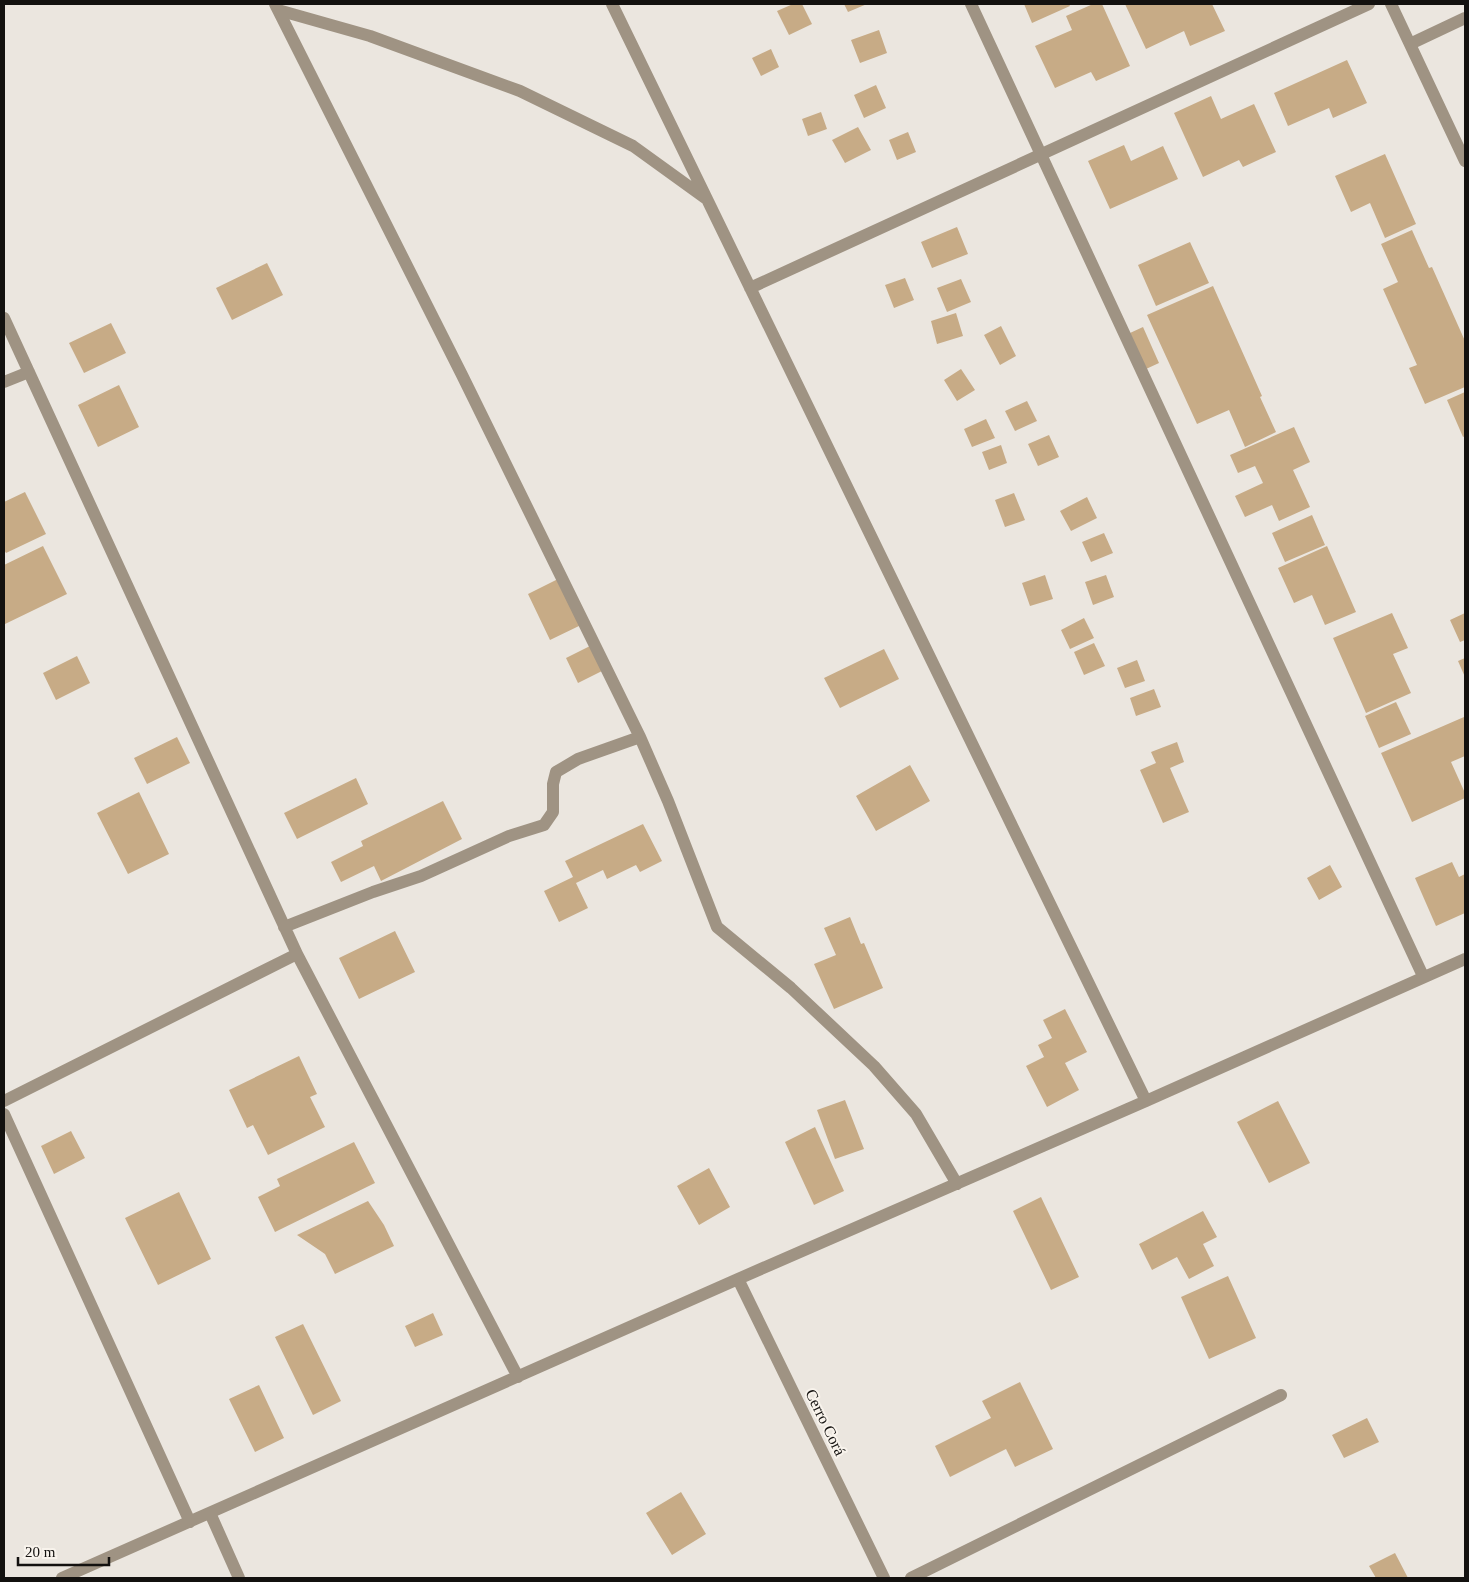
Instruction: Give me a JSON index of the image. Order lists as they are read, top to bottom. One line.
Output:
{"streets":{"street":["Cerro Corá"]},"scale_bar":"20 m"}
